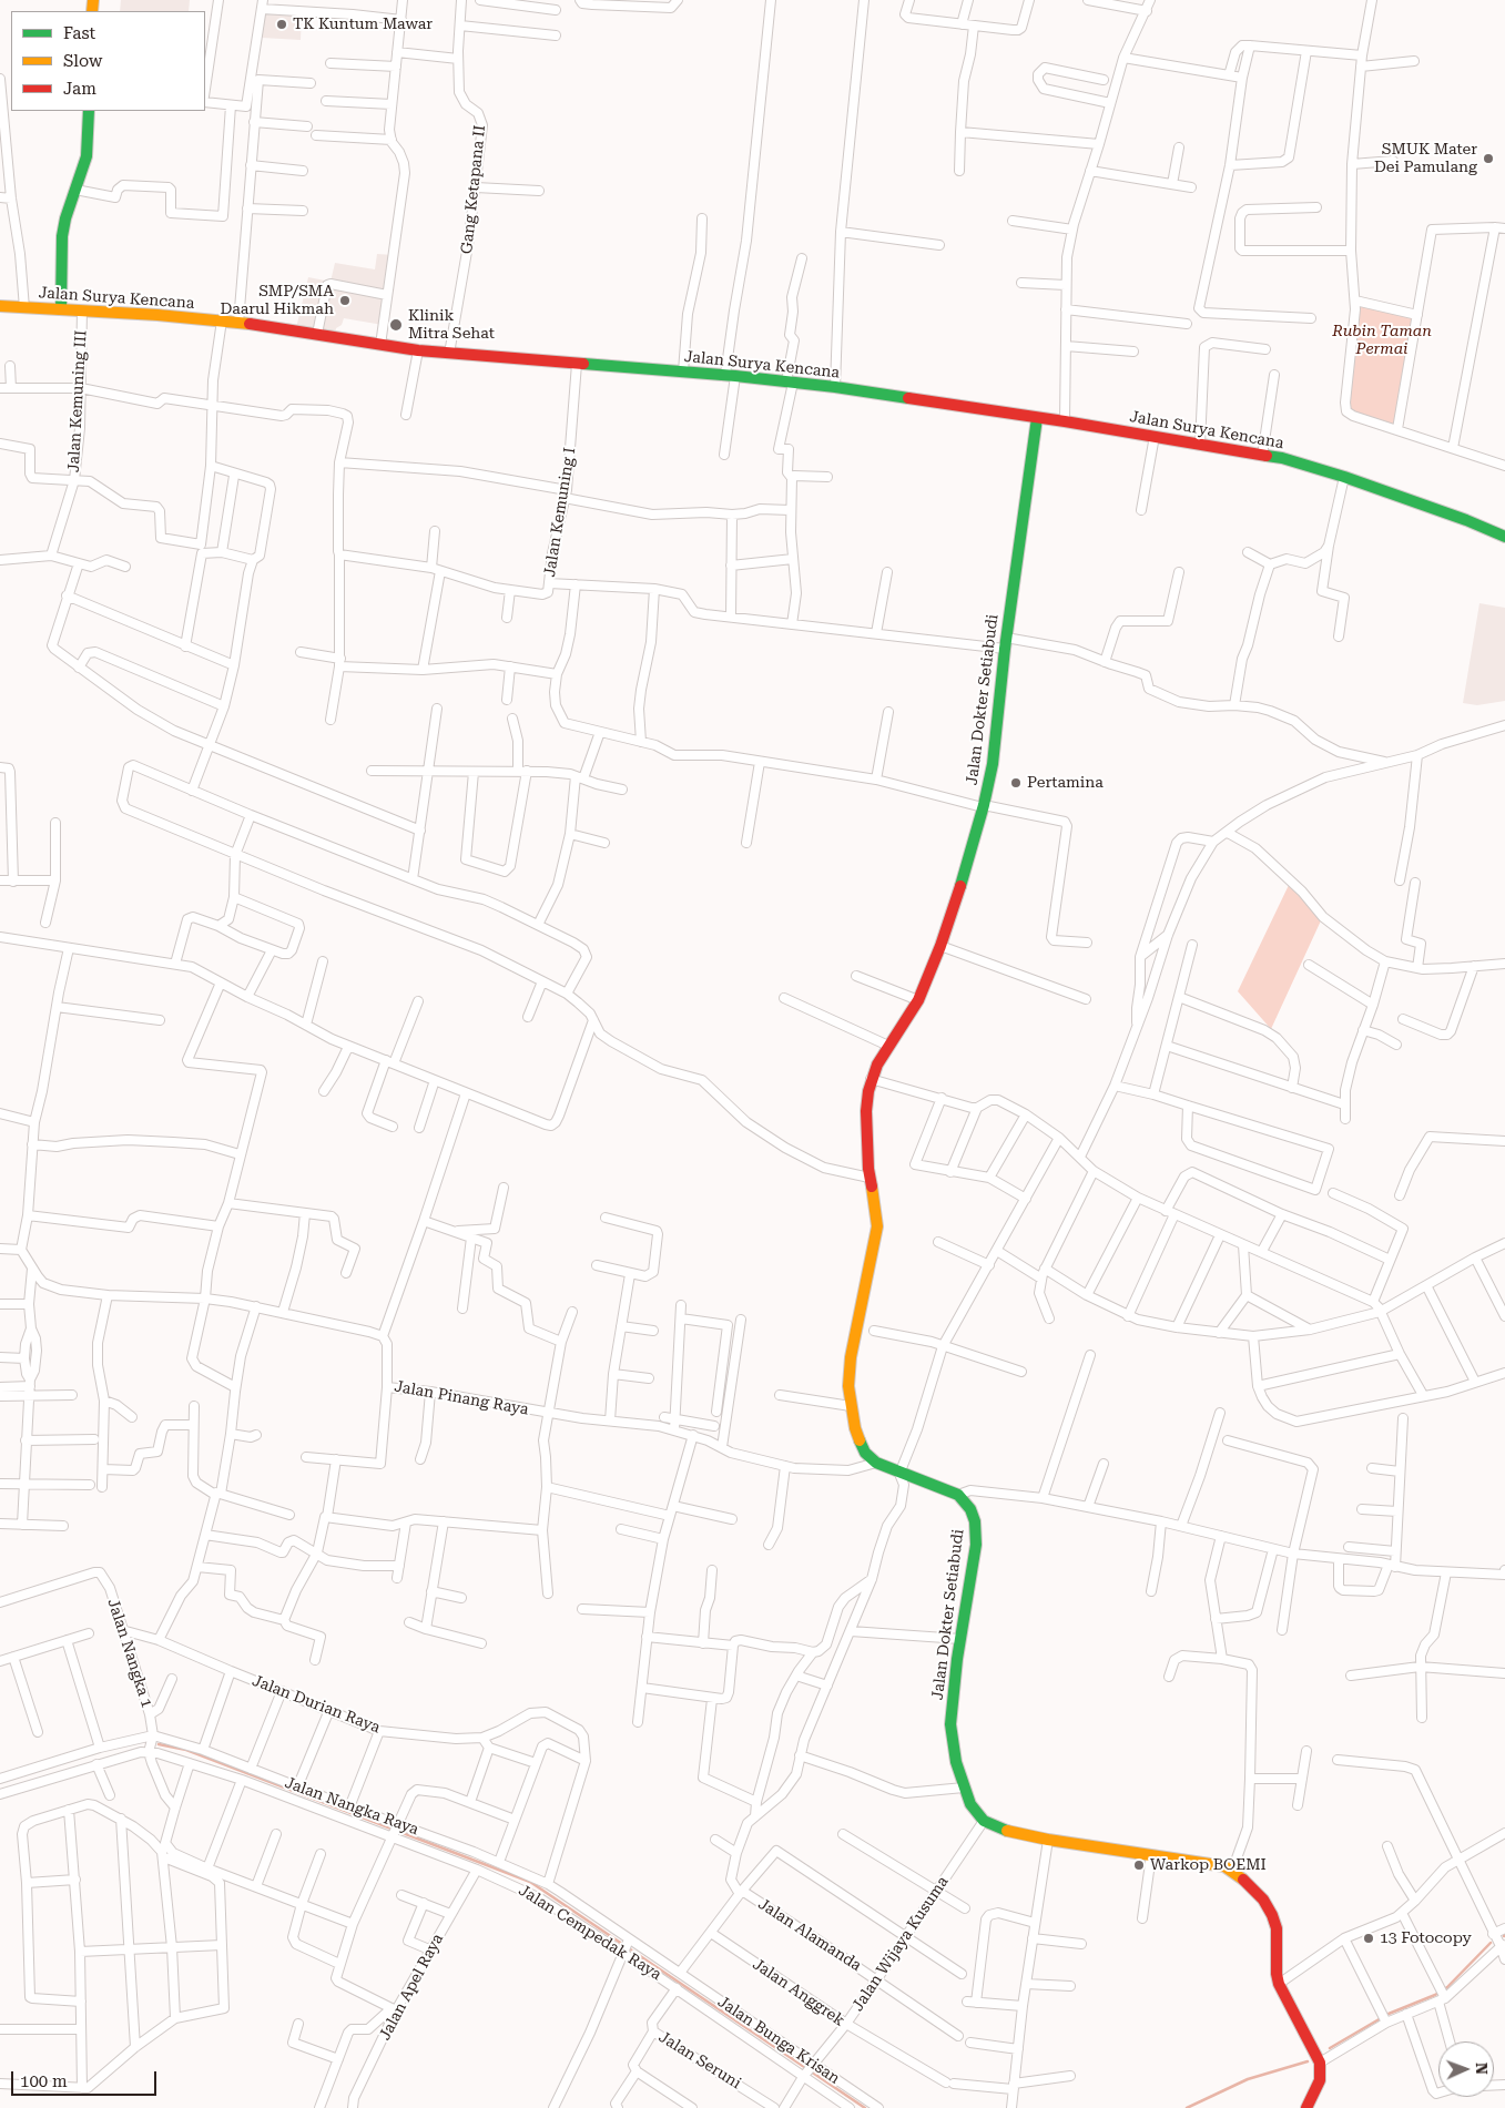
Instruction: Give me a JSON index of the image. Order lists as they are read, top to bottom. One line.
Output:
{"streets":{"main road":["Jalan Surya Kencana","Jalan Dokter Setiabudi"],"street":["Gang Ketapana II","Jalan Kemuning III","Jalan Kemuning I","Jalan Pinang Raya","Jalan Nangka 1","Jalan Durian Raya","Jalan Nangka Raya","Jalan Cempedak Raya","Jalan Alamanda","Jalan Wijaya Kusuma","Jalan Apel Raya","Jalan Anggrek","Jalan Bunga Krisan","Jalan Seruni"]},"crossings":[["Gang Ketapana II","Jalan Surya Kencana"],["Jalan Surya Kencana","Jalan Kemuning III"],["Jalan Surya Kencana","Jalan Kemuning I"],["Jalan Surya Kencana","Jalan Dokter Setiabudi"],["Jalan Dokter Setiabudi","Jalan Pinang Raya"],["Jalan Dokter Setiabudi","Jalan Wijaya Kusuma"],["Jalan Nangka 1","Jalan Durian Raya"],["Jalan Nangka 1","Jalan Nangka Raya"],["Jalan Durian Raya","Jalan Nangka Raya"],["Jalan Nangka Raya","Jalan Bunga Krisan"],["Jalan Cempedak Raya","Jalan Wijaya Kusuma"],["Jalan Cempedak Raya","Jalan Apel Raya"],["Jalan Alamanda","Jalan Wijaya Kusuma"],["Jalan Wijaya Kusuma","Jalan Anggrek"],["Jalan Wijaya Kusuma","Jalan Bunga Krisan"]],"parks":["Rubin Taman Permai"],"places":["TK Kuntum Mawar","SMUK Mater Dei Pamulang","SMP/SMA Daarul Hikmah","Klinik Mitra Sehat","Pertamina","Warkop BOEMI","13 Fotocopy"],"legend":["Fast","Slow","Jam"],"scale_bar":"100 m","north":"right"}
